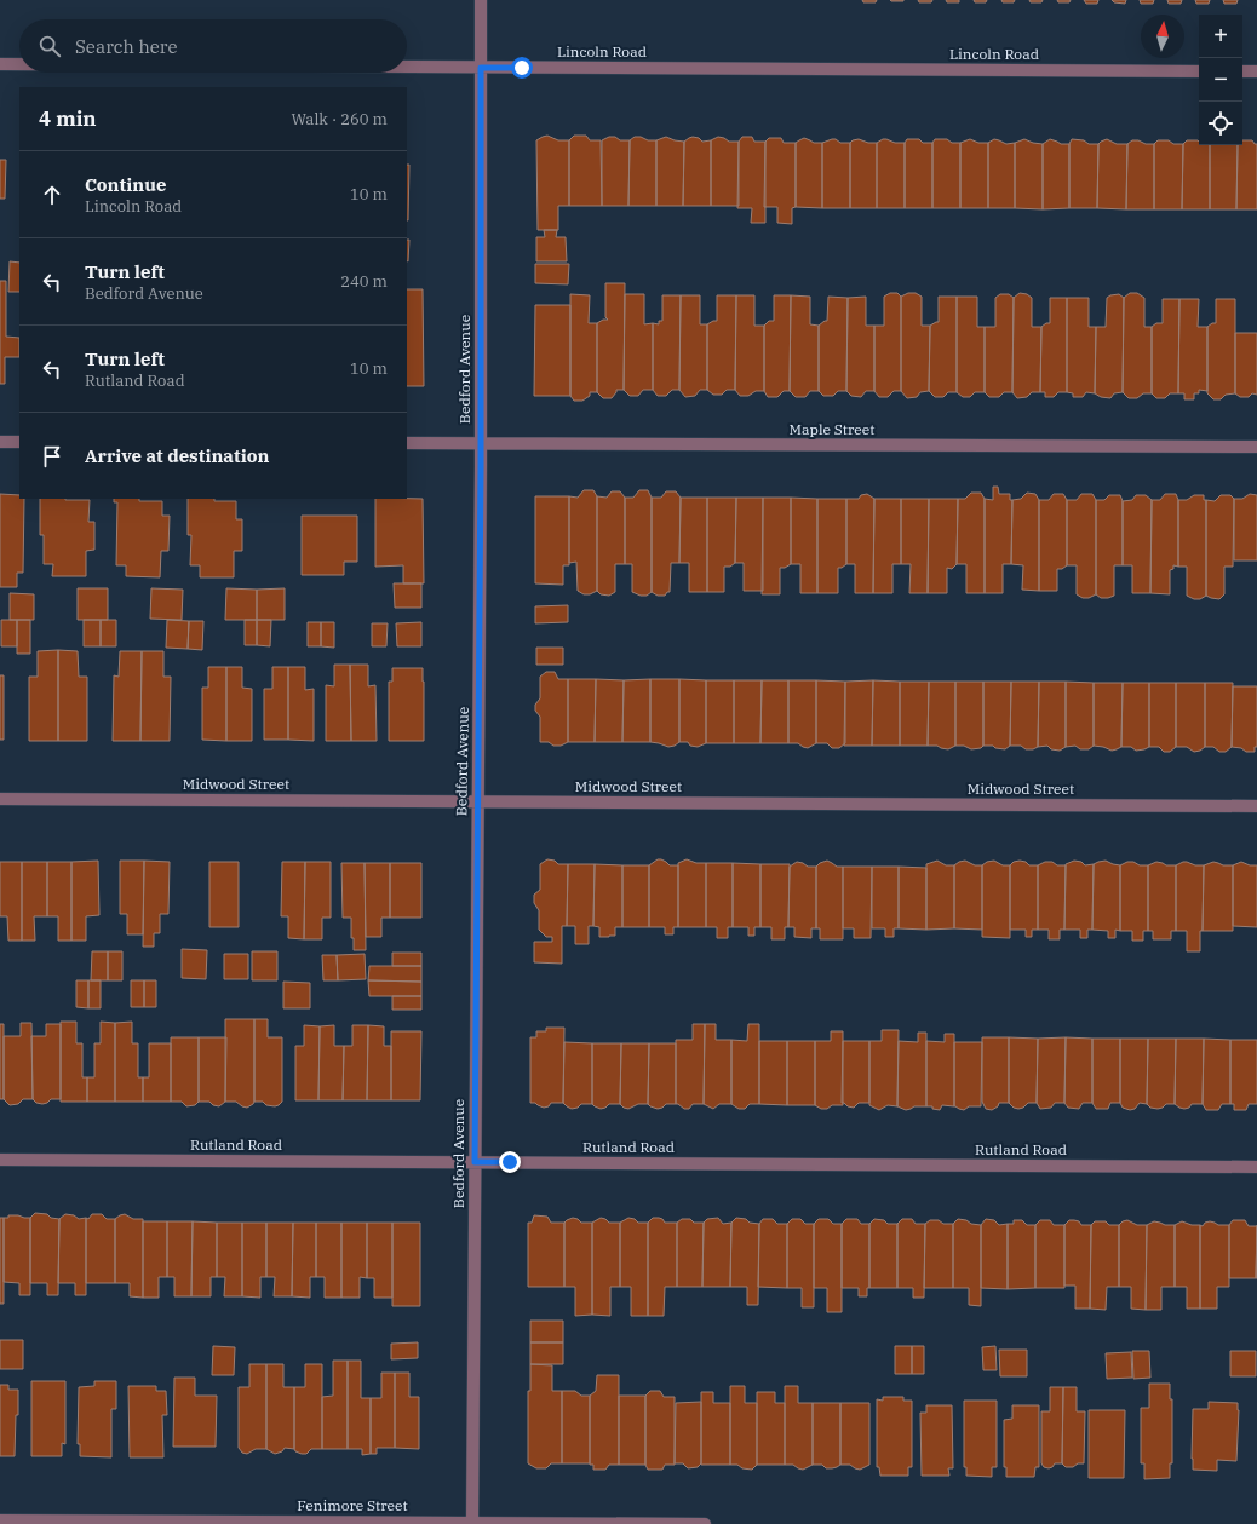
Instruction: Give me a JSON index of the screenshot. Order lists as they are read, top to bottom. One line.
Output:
{"streets":{"street":["Lincoln Road","Bedford Avenue","Maple Street","Midwood Street","Rutland Road","Fenimore Street"]},"crossings":[["Lincoln Road","Bedford Avenue"],["Bedford Avenue","Maple Street"],["Bedford Avenue","Midwood Street"],["Bedford Avenue","Rutland Road"],["Bedford Avenue","Fenimore Street"]],"north":"top","page":{"map_buttons":["+","−"],"search":"Search here","heading":["4 min","Walk · 260 m"],"list":[["Continue","Lincoln Road","10 m"],["Turn left","Bedford Avenue","240 m"],["Turn left","Rutland Road","10 m"],"Arrive at destination"]}}
